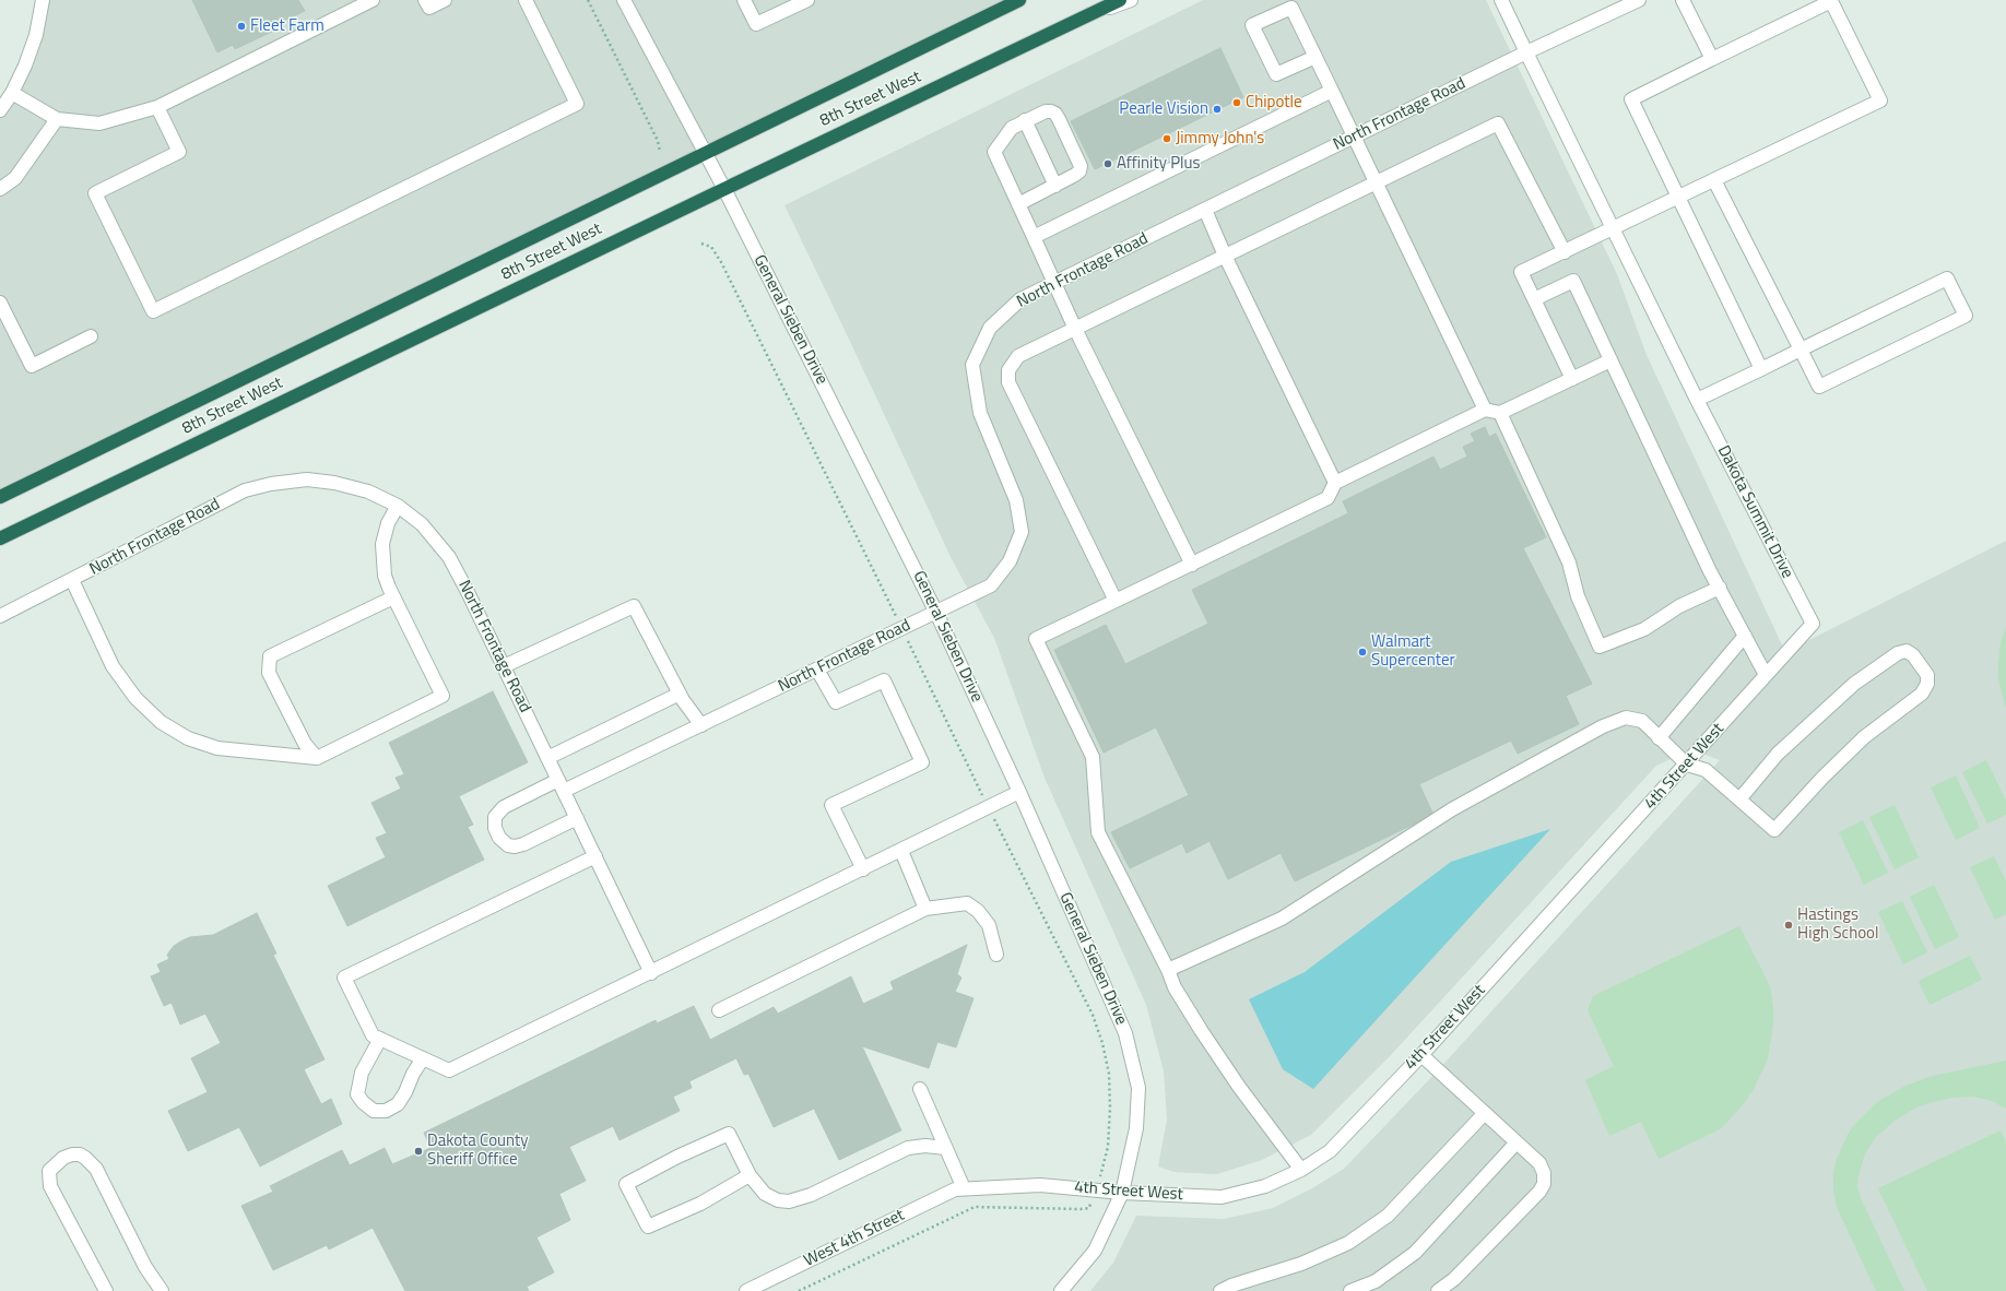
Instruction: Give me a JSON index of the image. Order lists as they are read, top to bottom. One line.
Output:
{"streets":{"highway":["8th Street West"],"street":["North Frontage Road","General Sieben Drive","Dakota Summit Drive","4th Street West","West 4th Street"]},"crossings":[["8th Street West","General Sieben Drive"],["North Frontage Road","General Sieben Drive"],["North Frontage Road","Dakota Summit Drive"],["General Sieben Drive","4th Street West"],["Dakota Summit Drive","4th Street West"],["4th Street West","West 4th Street"]],"places":["Fleet Farm","Chipotle","Pearle Vision","Jimmy John's","Affinity Plus","Walmart Supercenter","Hastings High School","Dakota County Sheriff Office"]}
